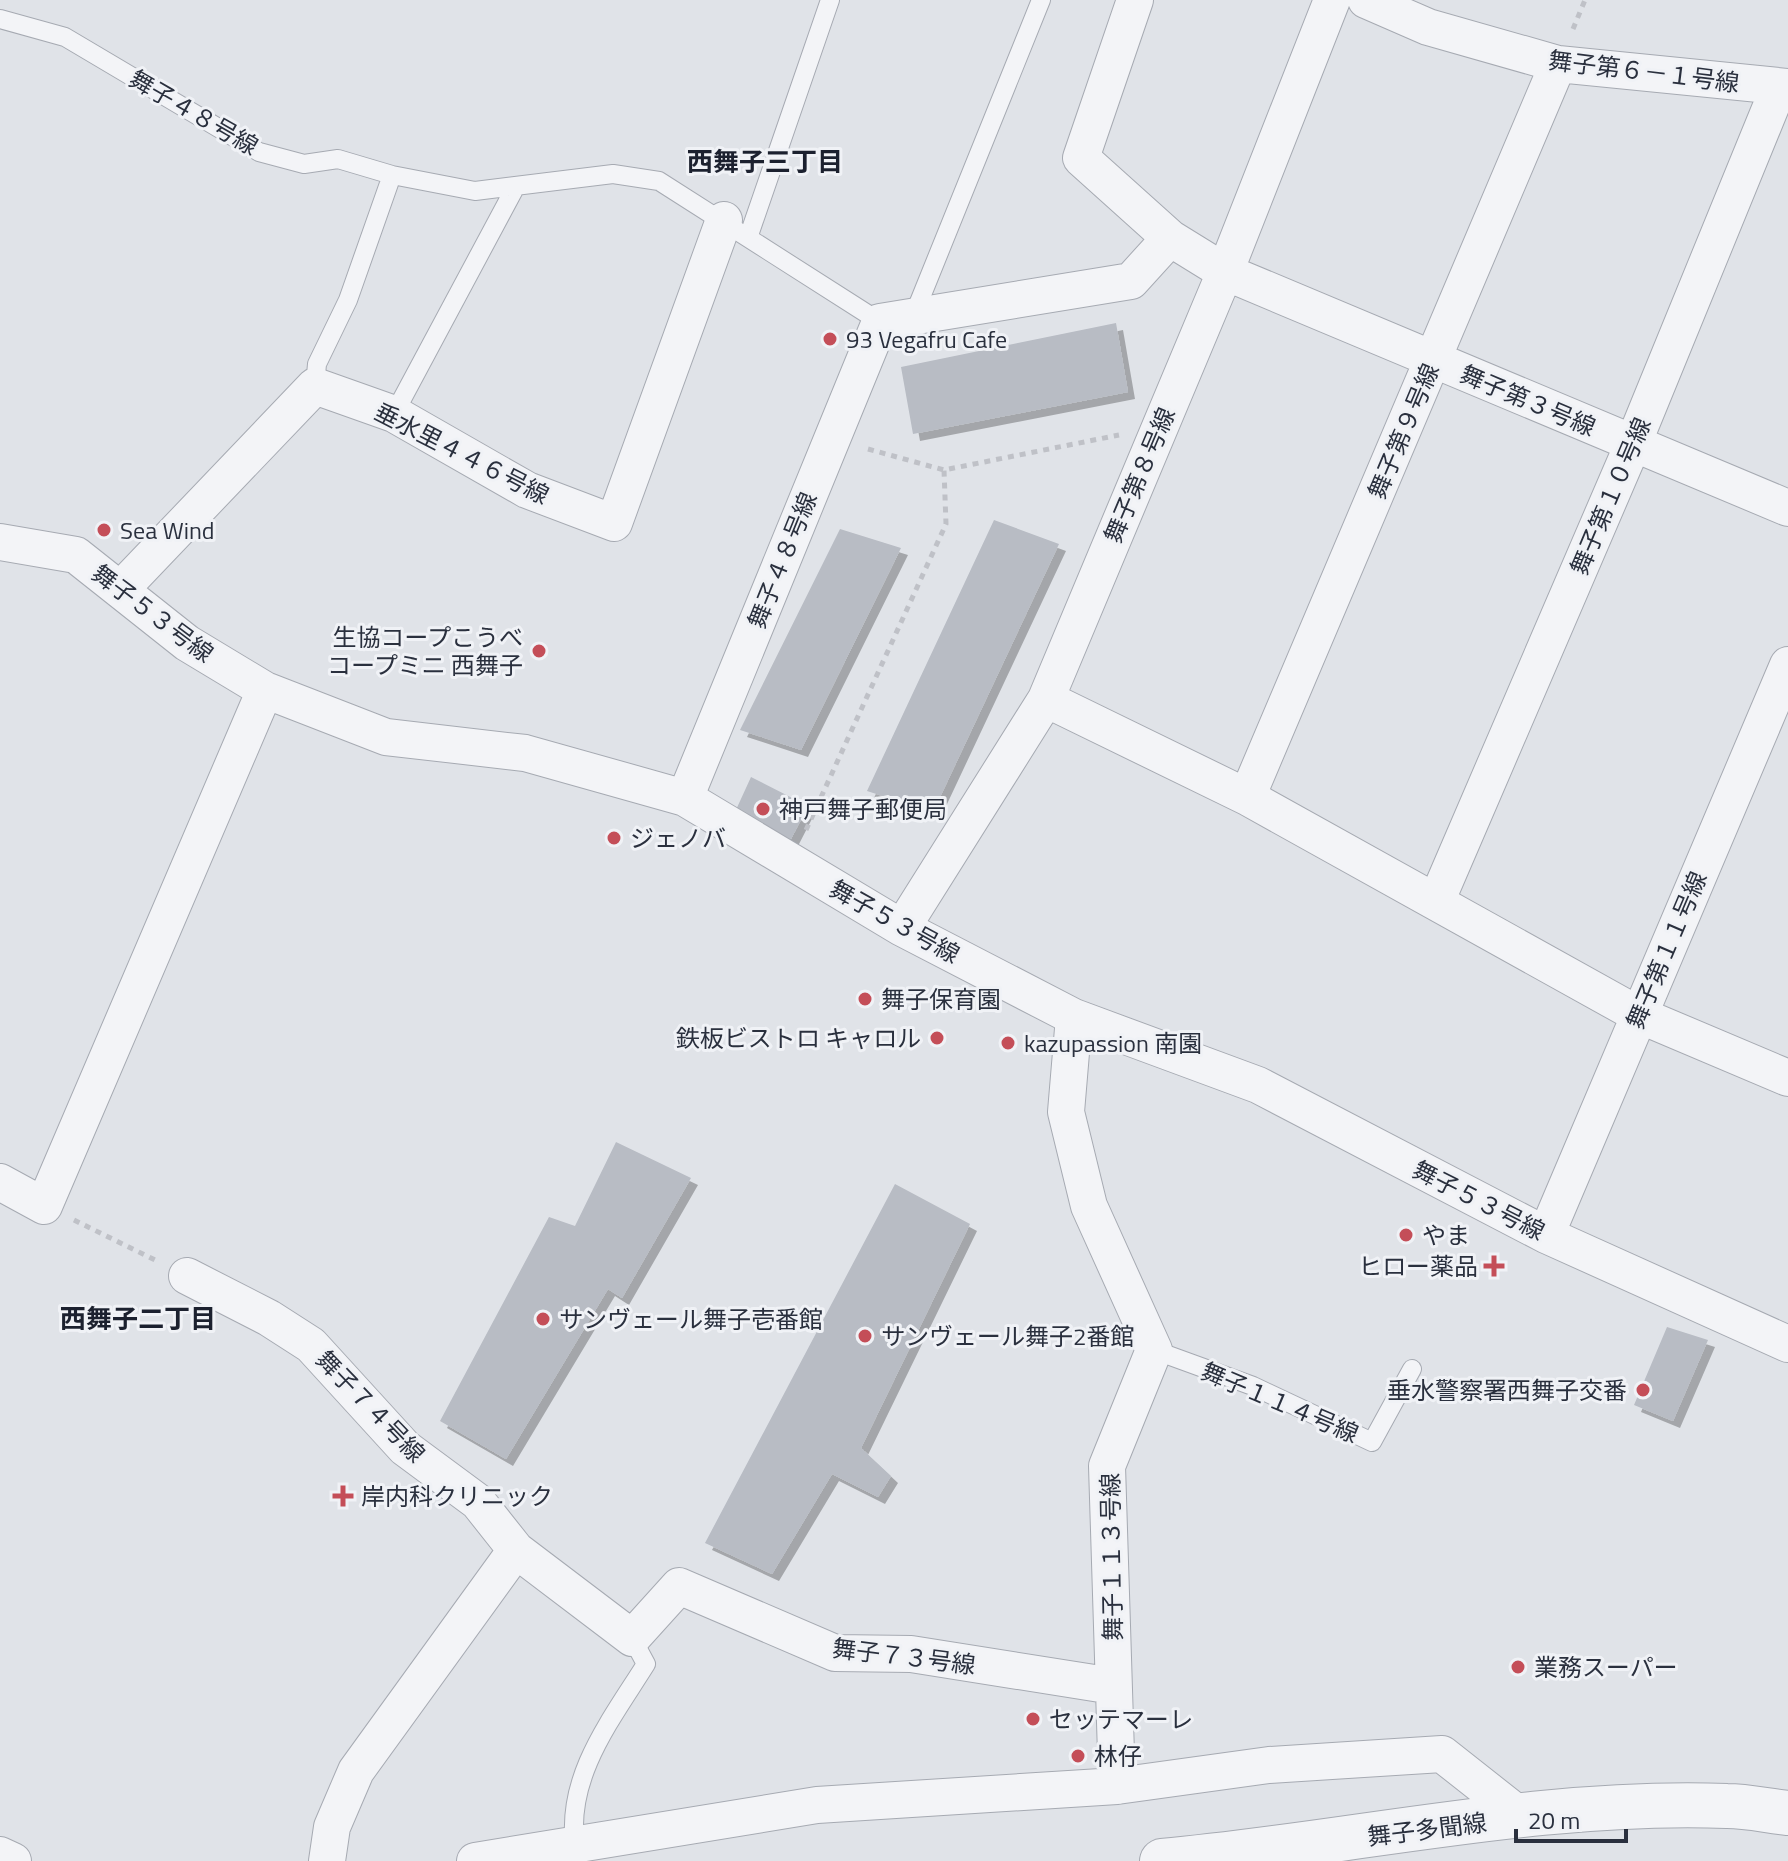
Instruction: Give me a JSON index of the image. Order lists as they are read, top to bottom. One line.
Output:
{"streets":{"street":["舞子第６－１号線","舞子４８号線","舞子第３号線","舞子第９号線","垂水里４４６号線","舞子第８号線","舞子第１０号線","舞子５３号線","舞子第１１号線","舞子７４号線","舞子１１３号線","舞子７３号線","舞子多聞線"],"lane":["舞子１１４号線"]},"crossings":[["舞子第６－１号線","舞子第９号線"],["舞子第６－１号線","舞子第１０号線"],["舞子４８号線","垂水里４４６号線"],["舞子４８号線","舞子５３号線"],["舞子第３号線","舞子第９号線"],["舞子第３号線","舞子第８号線"],["舞子第３号線","舞子第１０号線"],["舞子第８号線","舞子５３号線"],["舞子５３号線","舞子第１１号線"],["舞子１１４号線","舞子１１３号線"],["舞子７４号線","舞子７３号線"],["舞子１１３号線","舞子７３号線"]],"districts":["西舞子三丁目","西舞子二丁目"],"places":{"other":["93 Vegafru Cafe","Sea Wind","生協コープこうべ コープミニ 西舞子","神戸舞子郵便局","ジェノバ","舞子保育園","鉄板ビストロ キャロル","kazupassion 南園","やま","サンヴェール舞子壱番館","サンヴェール舞子2番館","垂水警察署西舞子交番","業務スーパー","セッテマーレ","林仔"],"health":["ヒロー薬品","岸内科クリニック"]},"scale_bar":"20 m"}
